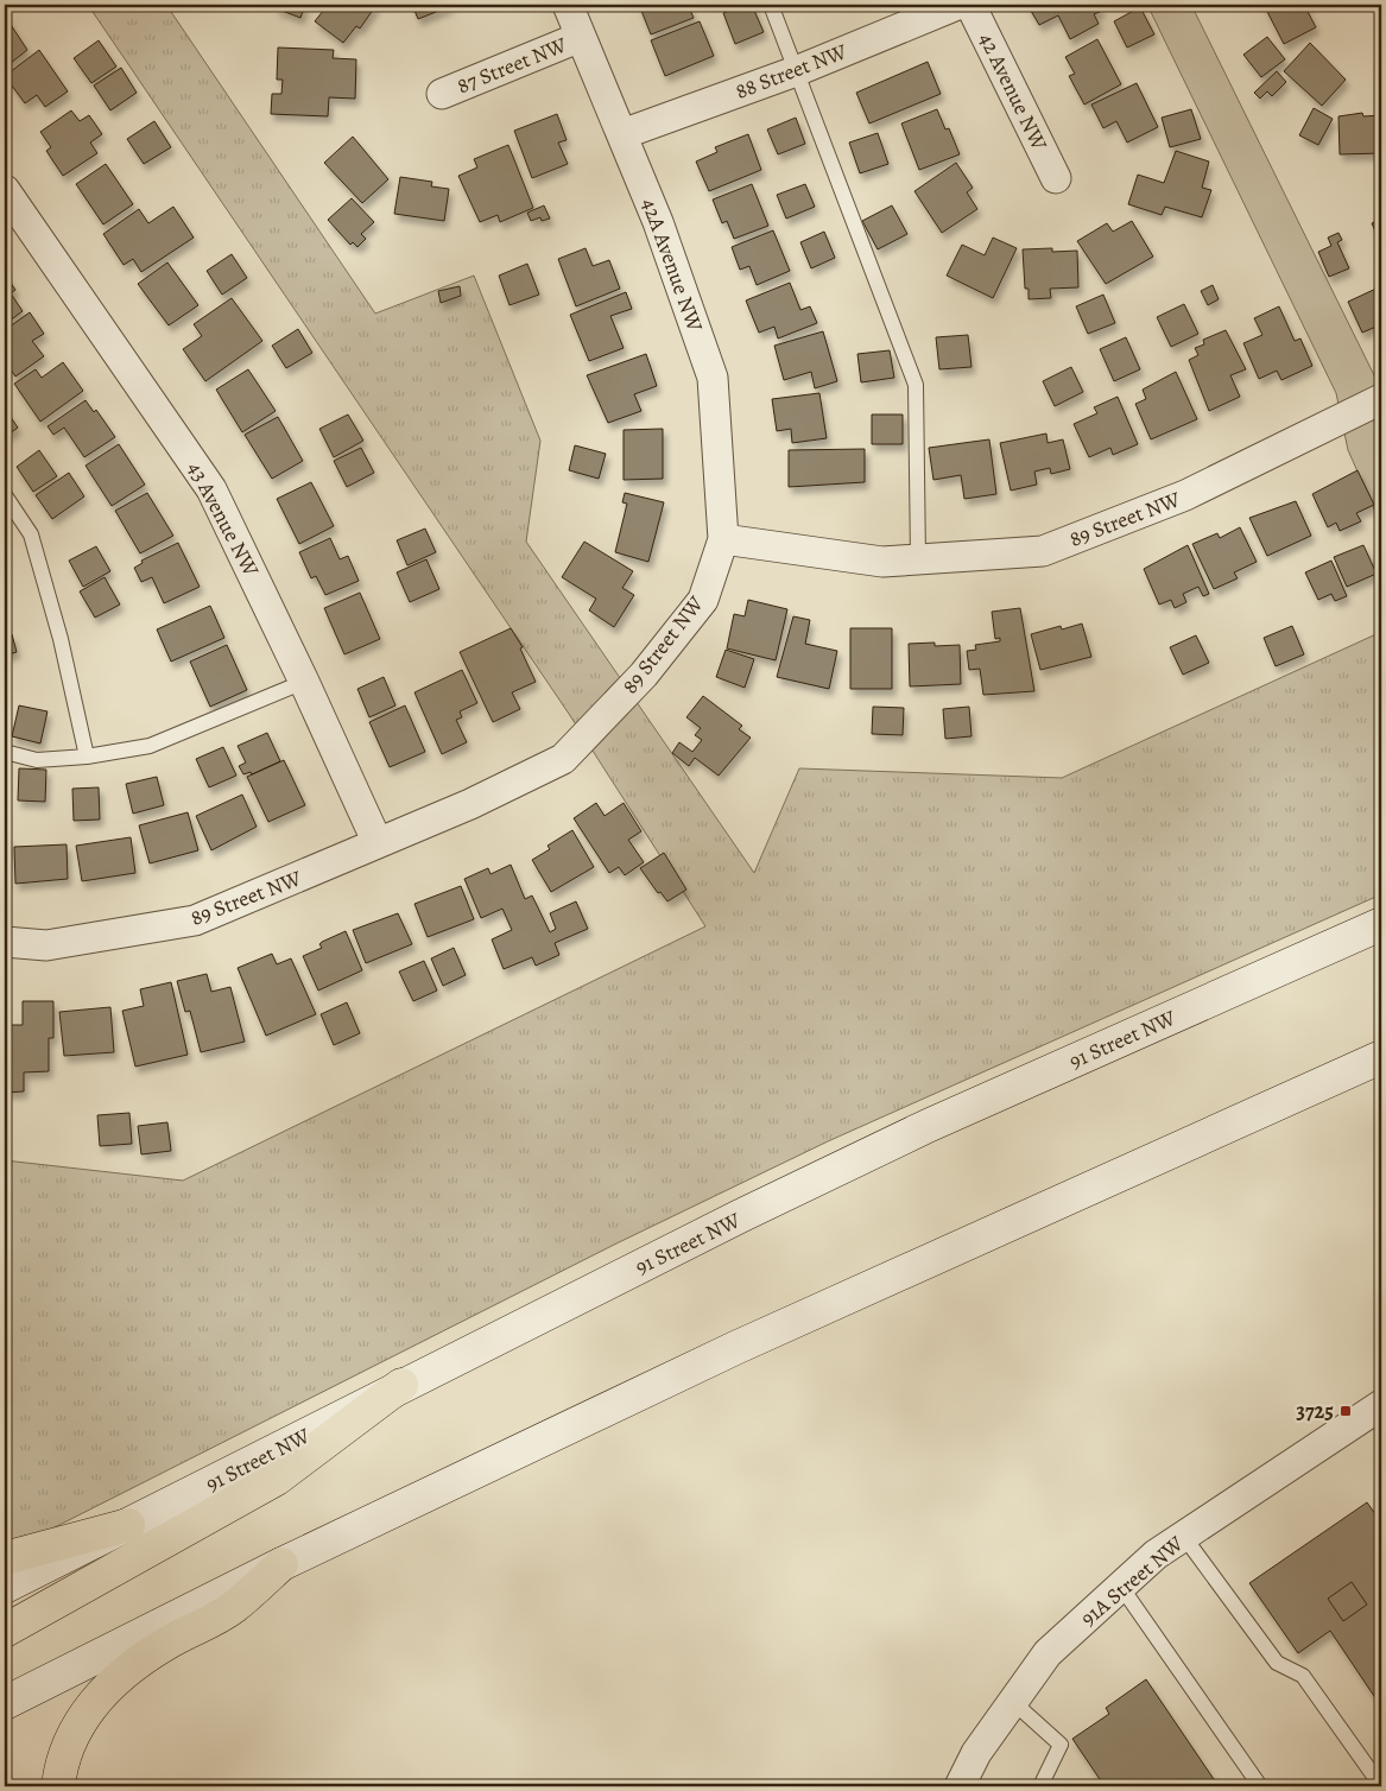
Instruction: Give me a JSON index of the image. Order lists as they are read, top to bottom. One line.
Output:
{"streets":{"main road":["91 Street NW"],"street":["87 Street NW","88 Street NW","42 Avenue NW","42A Avenue NW","43 Avenue NW","89 Street NW","91A Street NW"]},"crossings":[["87 Street NW","42A Avenue NW"],["88 Street NW","42A Avenue NW"],["42A Avenue NW","89 Street NW"],["43 Avenue NW","89 Street NW"]],"places":{"transit":["3725"]}}
